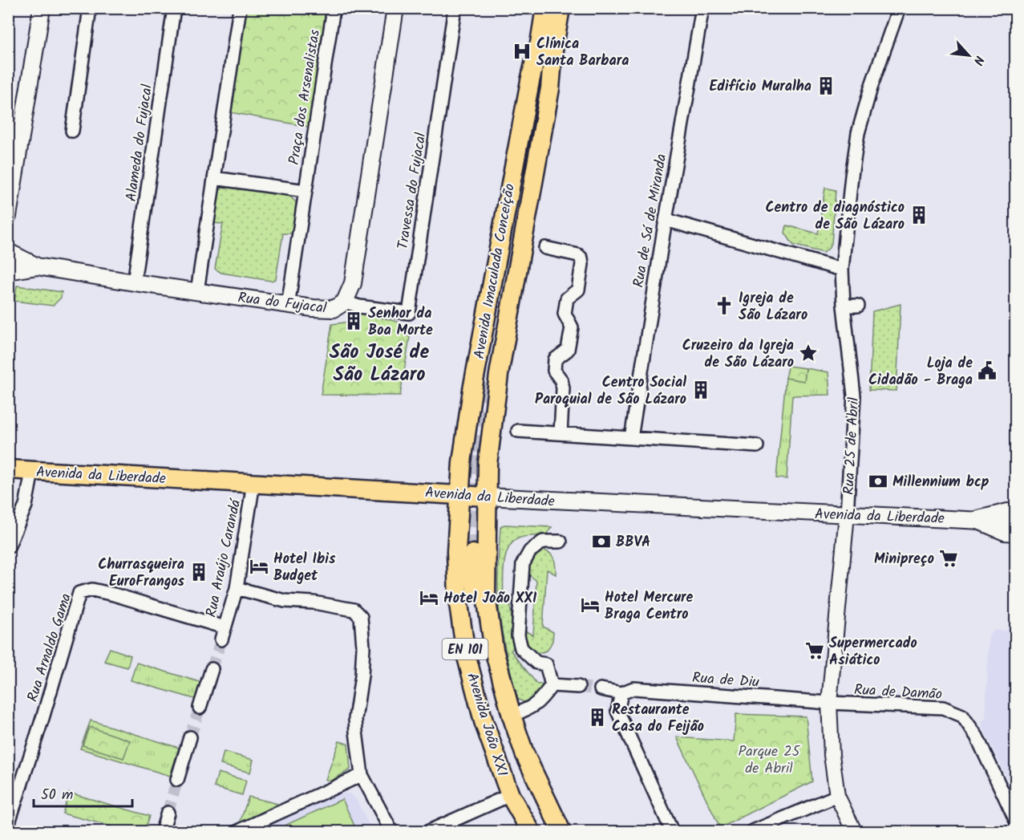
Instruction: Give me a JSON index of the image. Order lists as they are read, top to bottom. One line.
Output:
{"streets":{"main road":["Avenida Imaculada Conceição","Rua do Fujacal","Avenida da Liberdade","EN 101","Avenida João XXI"],"street":["Praça dos Arsenalistas","Alameda do Fujacal","Travessa do Fujacal","Rua de Sá de Miranda","Rua 25 de Abril","Rua Araújo Carandá","Rua Arnaldo Gama","Rua de Diu","Rua de Damão"]},"crossings":[["Praça dos Arsenalistas","Rua do Fujacal"],["Alameda do Fujacal","Rua do Fujacal"],["Travessa do Fujacal","Rua do Fujacal"],["Avenida Imaculada Conceição","Avenida da Liberdade"],["Avenida Imaculada Conceição","Avenida João XXI"],["Rua 25 de Abril","Avenida da Liberdade"],["Rua 25 de Abril","Rua de Diu"],["Rua 25 de Abril","Rua de Damão"],["Avenida da Liberdade","Rua Araújo Carandá"],["Avenida da Liberdade","Avenida João XXI"],["Rua Araújo Carandá","Rua Arnaldo Gama"],["Rua de Diu","Rua de Damão"]],"districts":["São José de São Lázaro"],"parks":["Parque 25 de Abril"],"places":{"hospital":["Clínica Santa Barbara"],"building":["Edifício Muralha","Centro de diagnóstico de São Lázaro","Senhor da Boa Morte","Centro Social Paroquial de São Lázaro","Churrasqueira EuroFrangos","Restaurante Casa do Feijão"],"church":["Igreja de São Lázaro"],"place":["Cruzeiro da Igreja de São Lázaro"],"public building":["Loja de Cidadão - Braga"],"bank":["Millennium bcp","BBVA"],"supermarket":["Minipreço","Supermercado Asiático"],"hotel":["Hotel Ibis Budget","Hotel João XXI","Hotel Mercure Braga Centro"]},"scale_bar":"50 m","north":"bottom right"}
